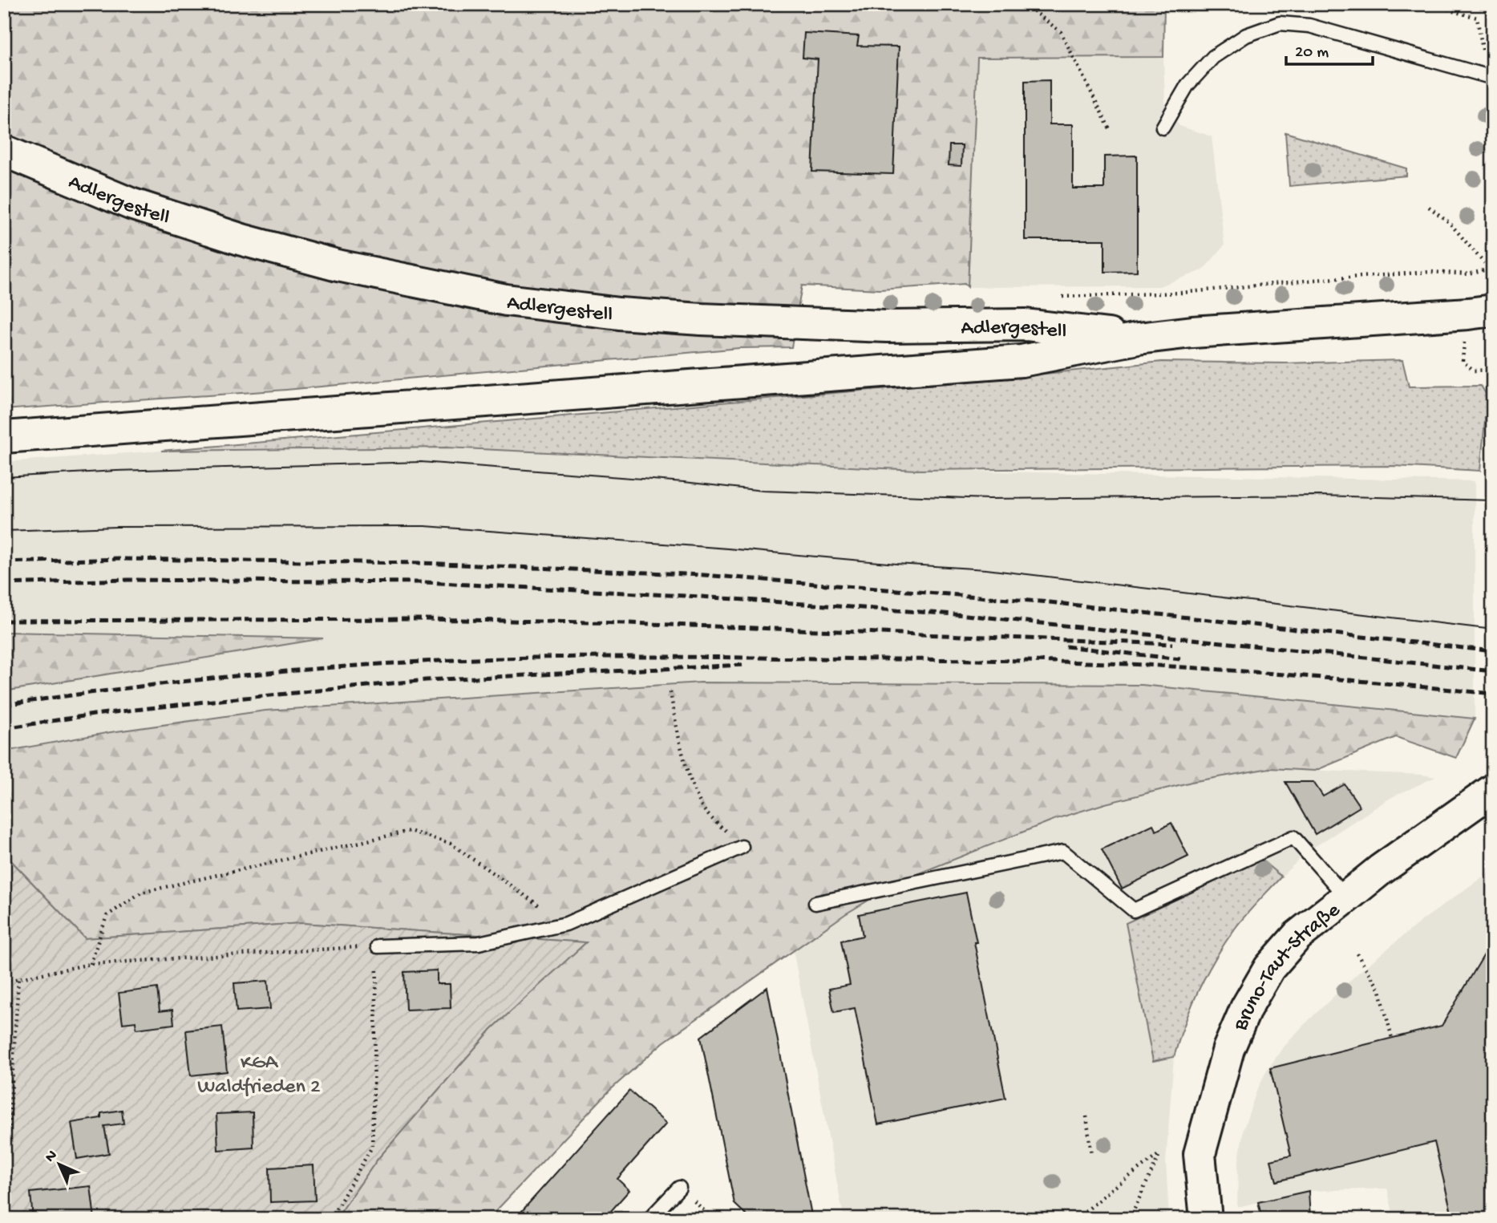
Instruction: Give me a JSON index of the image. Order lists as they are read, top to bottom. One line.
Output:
{"streets":{"main road":["Adlergestell","Bruno-Taut-Straße"]},"parks":["KGA Waldfrieden 2"],"scale_bar":"20 m","north":"top left"}
